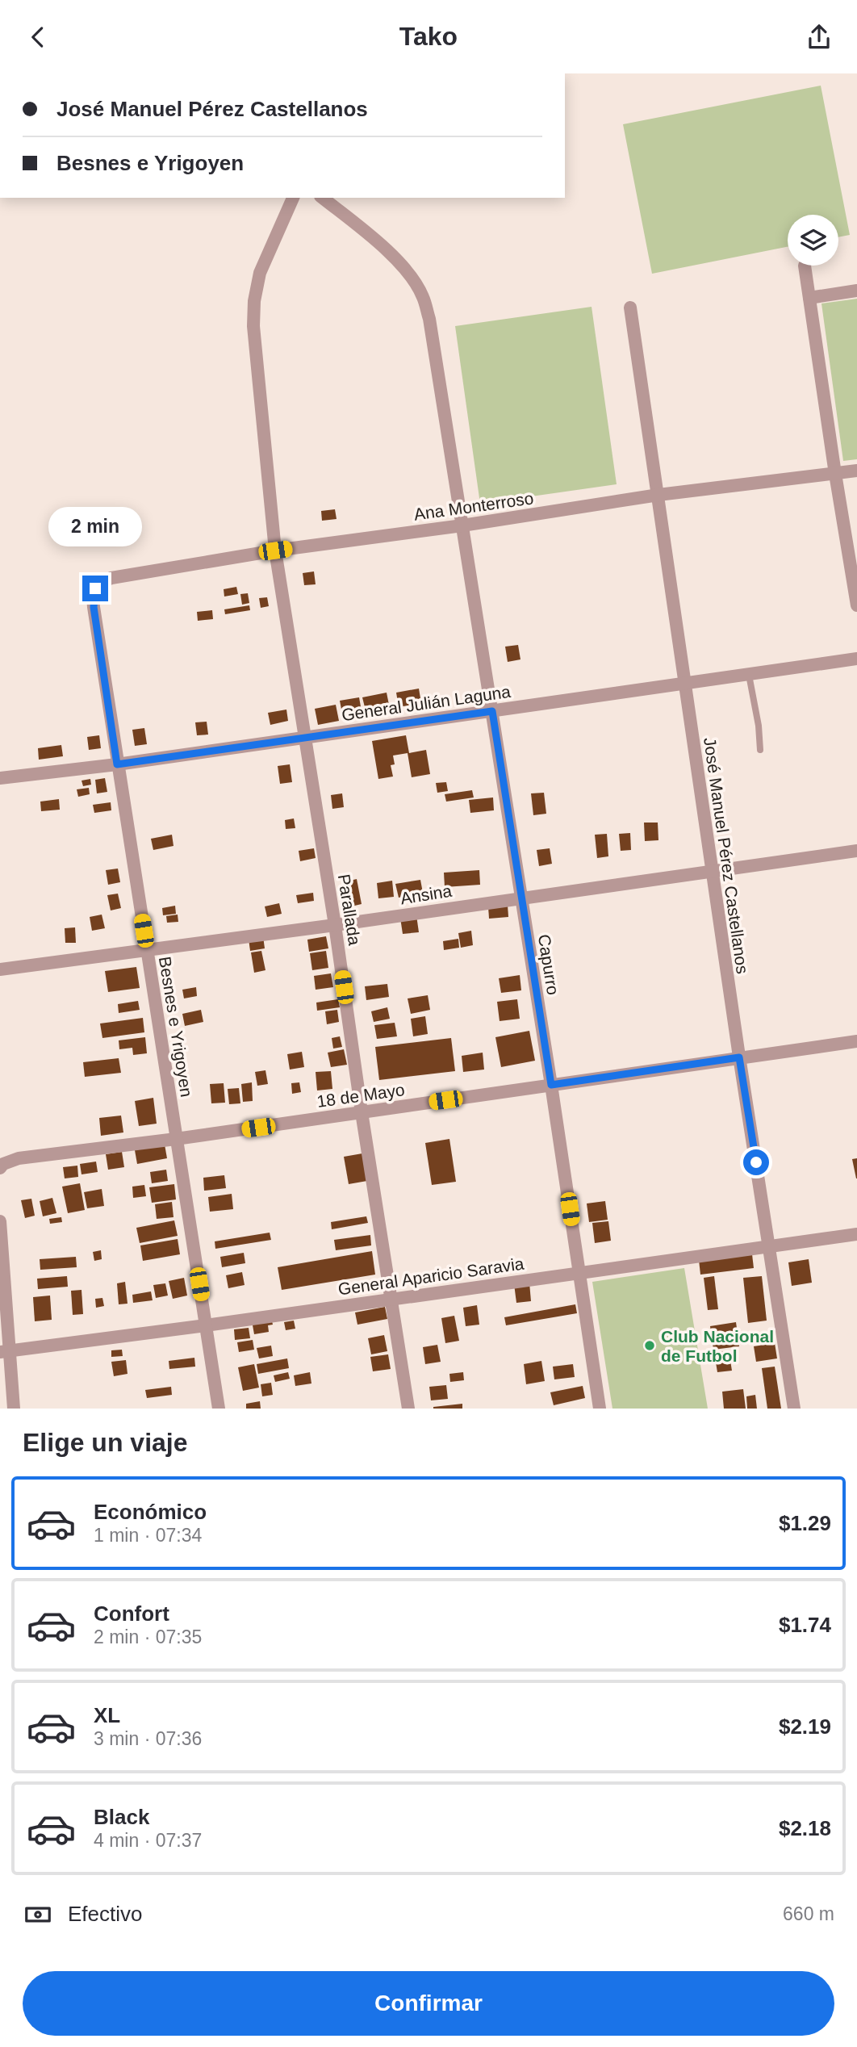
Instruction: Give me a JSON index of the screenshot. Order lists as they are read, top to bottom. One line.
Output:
{"streets":{"street":["Ana Monterroso","General Julián Laguna","José Manuel Pérez Castellanos","Ansina","Parallada","Capurro","Besnes e Yrigoyen","18 de Mayo","General Aparicio Saravia"]},"crossings":[["Ana Monterroso","José Manuel Pérez Castellanos"],["Ana Monterroso","Parallada"],["Ana Monterroso","Capurro"],["Ana Monterroso","Besnes e Yrigoyen"],["General Julián Laguna","José Manuel Pérez Castellanos"],["General Julián Laguna","Parallada"],["General Julián Laguna","Capurro"],["General Julián Laguna","Besnes e Yrigoyen"],["José Manuel Pérez Castellanos","Ansina"],["José Manuel Pérez Castellanos","18 de Mayo"],["José Manuel Pérez Castellanos","General Aparicio Saravia"],["Ansina","Parallada"],["Ansina","Capurro"],["Ansina","Besnes e Yrigoyen"],["Parallada","18 de Mayo"],["Parallada","General Aparicio Saravia"],["Capurro","18 de Mayo"],["Capurro","General Aparicio Saravia"],["Besnes e Yrigoyen","18 de Mayo"],["Besnes e Yrigoyen","General Aparicio Saravia"]],"places":["Club Nacional de Futbol"],"page":{"header":"Tako","banner":["José Manuel Pérez Castellanos","Besnes e Yrigoyen"],"bubble":"2 min","heading":"Elige un viaje","list":[{"name":"Económico","note":"1 min · 07:34","value":"$1.29"},{"name":"Confort","note":"2 min · 07:35","value":"$1.74"},{"name":"XL","note":"3 min · 07:36","value":"$2.19"},{"name":"Black","note":"4 min · 07:37","value":"$2.18"}],"pay":["Efectivo","660 m"],"buttons":"Confirmar"}}
